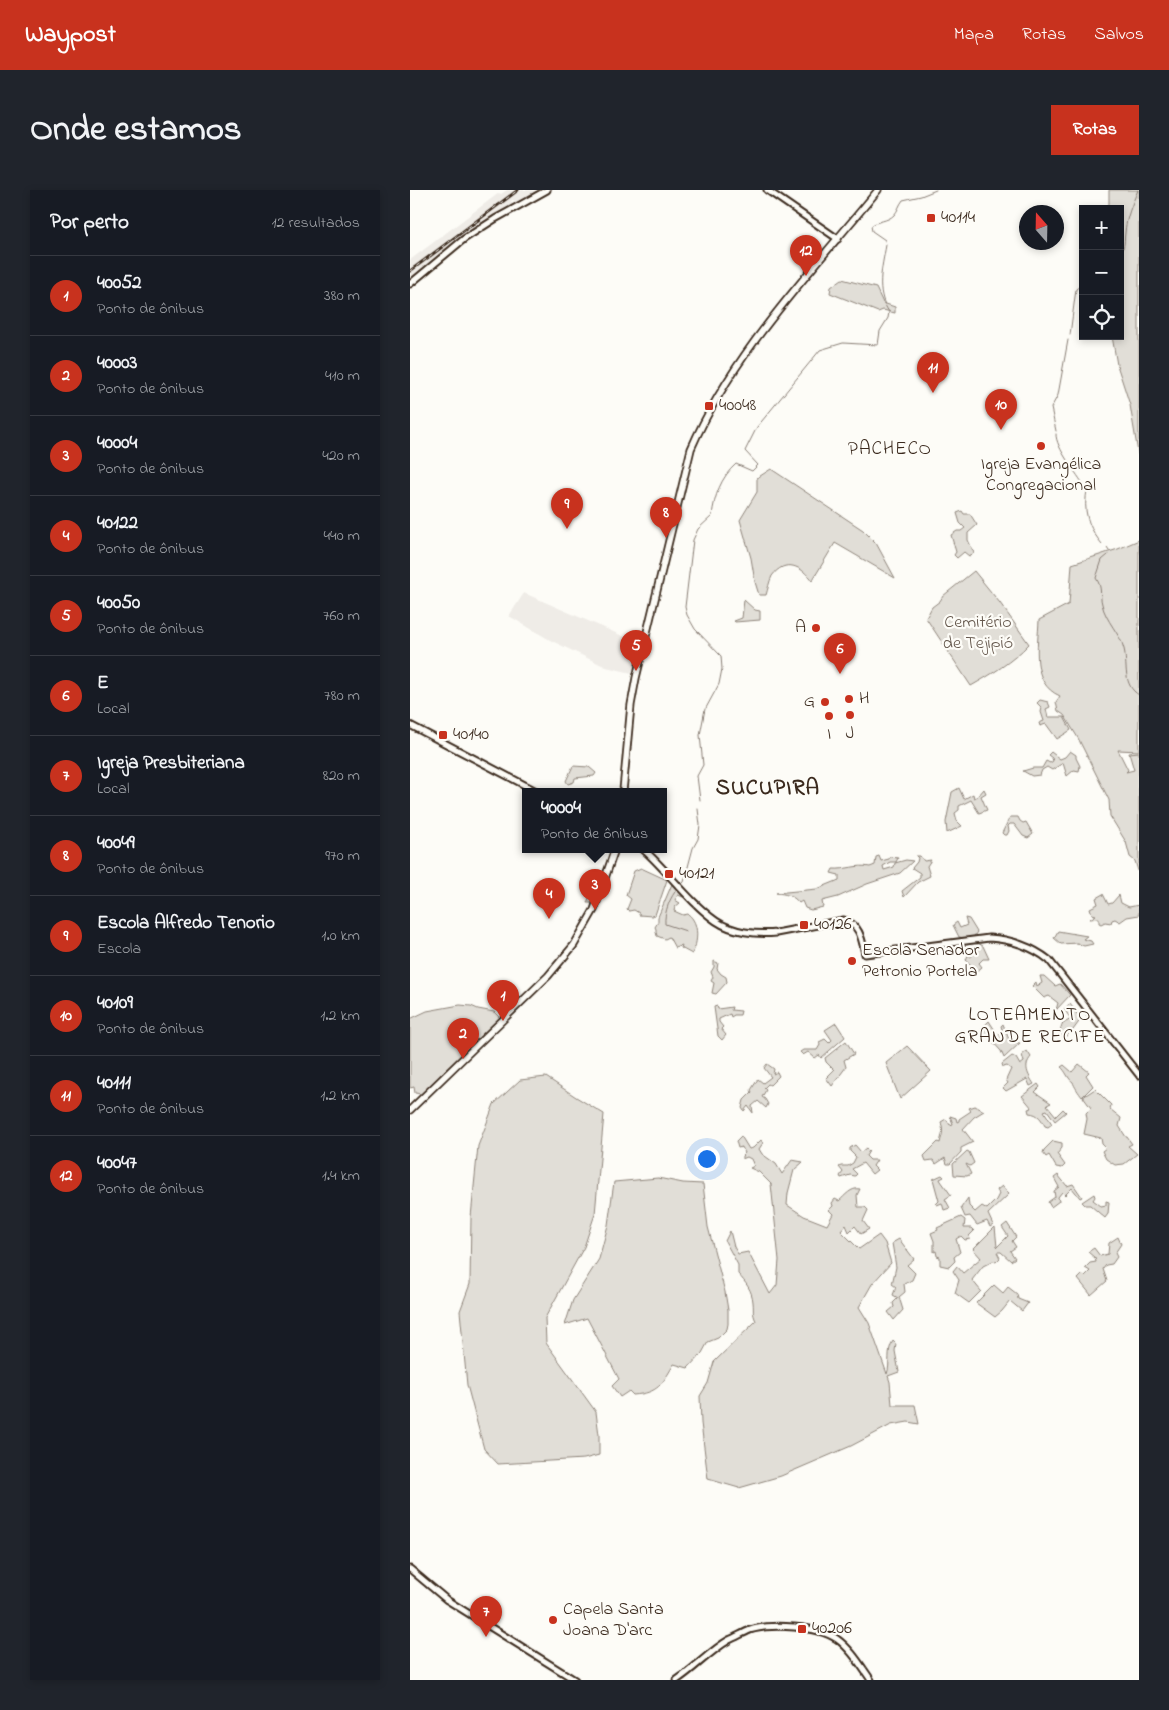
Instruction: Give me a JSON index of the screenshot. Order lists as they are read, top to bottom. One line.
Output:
{"districts":["PACHECO","SUCUPIRA","LOTEAMENTO GRANDE RECIFE"],"parks":["Cemitério de Tejipió"],"places":{"transit":["40114","40048","40140","40121","40126","40206"],"other":["Igreja Evangélica Congregacional","A","H","G","J","I","Escola Senador Petronio Portela","Capela Santa Joana D'arc"]},"north":"top","page":{"header":"Waypost","nav":["Mapa","Rotas","Salvos"],"title":"Onde estamos","buttons":"Rotas","heading":["Por perto","12 resultados"],"map_buttons":["+","−"],"pins":["12","11","10","9","8","5","6","3","4","1","2","7"],"list":[{"mark":"1","name":"40052","note":"Ponto de ônibus","value":"380 m"},{"mark":"2","name":"40003","note":"Ponto de ônibus","value":"410 m"},{"mark":"3","name":"40004","note":"Ponto de ônibus","value":"420 m"},{"mark":"4","name":"40122","note":"Ponto de ônibus","value":"440 m"},{"mark":"5","name":"40050","note":"Ponto de ônibus","value":"760 m"},{"mark":"6","name":"E","note":"Local","value":"780 m"},{"mark":"7","name":"Igreja Presbiteriana","note":"Local","value":"820 m"},{"mark":"8","name":"40049","note":"Ponto de ônibus","value":"970 m"},{"mark":"9","name":"Escola Alfredo Tenorio","note":"Escola","value":"1.0 km"},{"mark":"10","name":"40109","note":"Ponto de ônibus","value":"1.2 km"},{"mark":"11","name":"40111","note":"Ponto de ônibus","value":"1.2 km"},{"mark":"12","name":"40047","note":"Ponto de ônibus","value":"1.4 km"}],"popup":["40004","Ponto de ônibus"]}}
